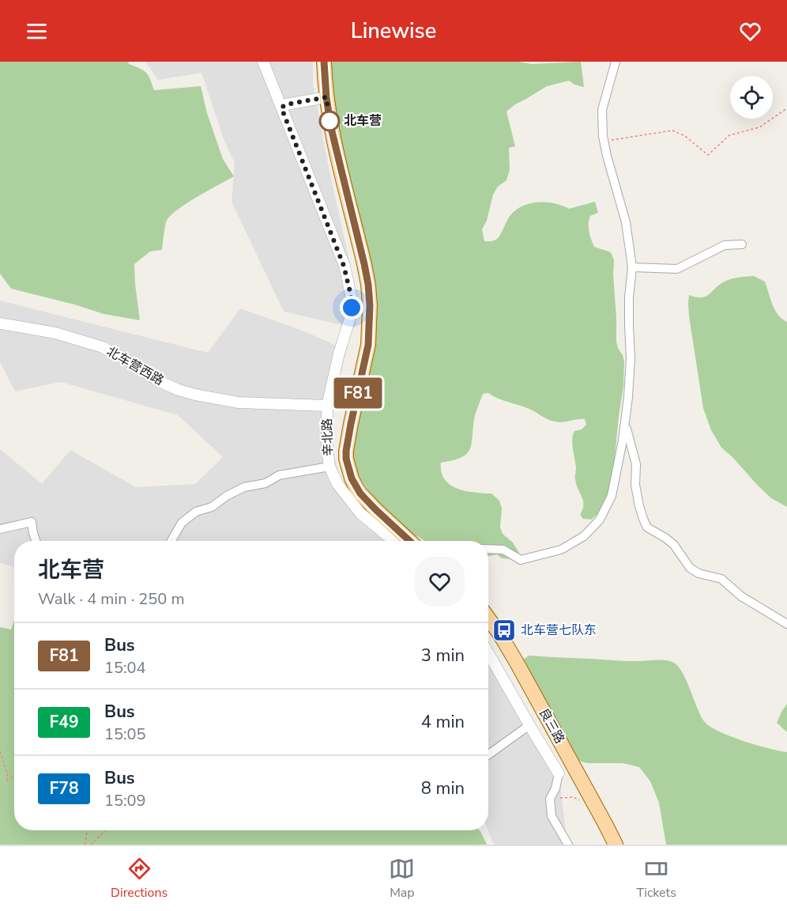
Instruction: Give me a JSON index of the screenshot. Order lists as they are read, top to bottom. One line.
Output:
{"streets":{"main road":["良三路"],"street":["北车营西路","辛北路"]},"crossings":[["北车营西路","辛北路"]],"places":{"other":["北车营"],"bus stop":["北车营七队东"]},"lines":["bus line F81"],"page":{"header":"Linewise","on_map":"F81","heading":["北车营","Walk · 4 min · 250 m"],"list":[{"mark":"F81","name":"Bus","note":"15:04","value":"3 min"},{"mark":"F49","name":"Bus","note":"15:05","value":"4 min"},{"mark":"F78","name":"Bus","note":"15:09","value":"8 min"}],"tabs":["Directions","Map","Tickets"]}}
